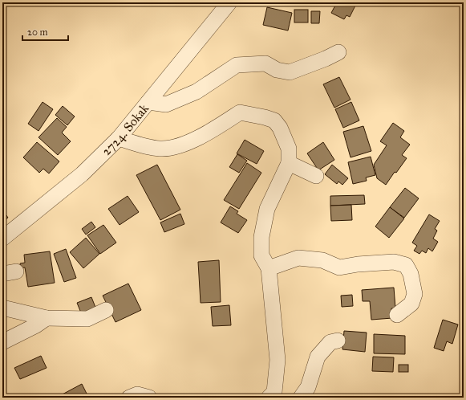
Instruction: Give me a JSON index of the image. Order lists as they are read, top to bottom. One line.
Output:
{"streets":{"street":["2724. Sokak"]},"scale_bar":"20 m"}
